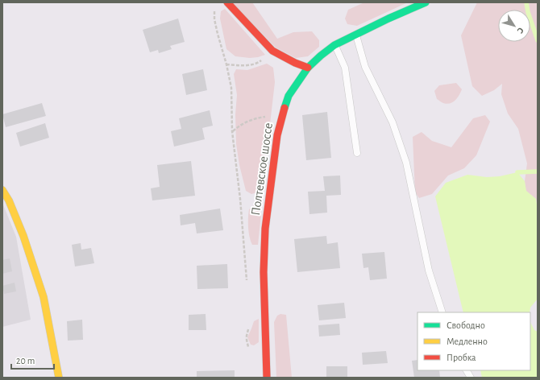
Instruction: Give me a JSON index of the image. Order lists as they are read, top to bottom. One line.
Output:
{"streets":{"street":["Полтевское шоссе"]},"legend":["Свободно","Медленно","Пробка"],"scale_bar":"20 m","north":"bottom right"}
